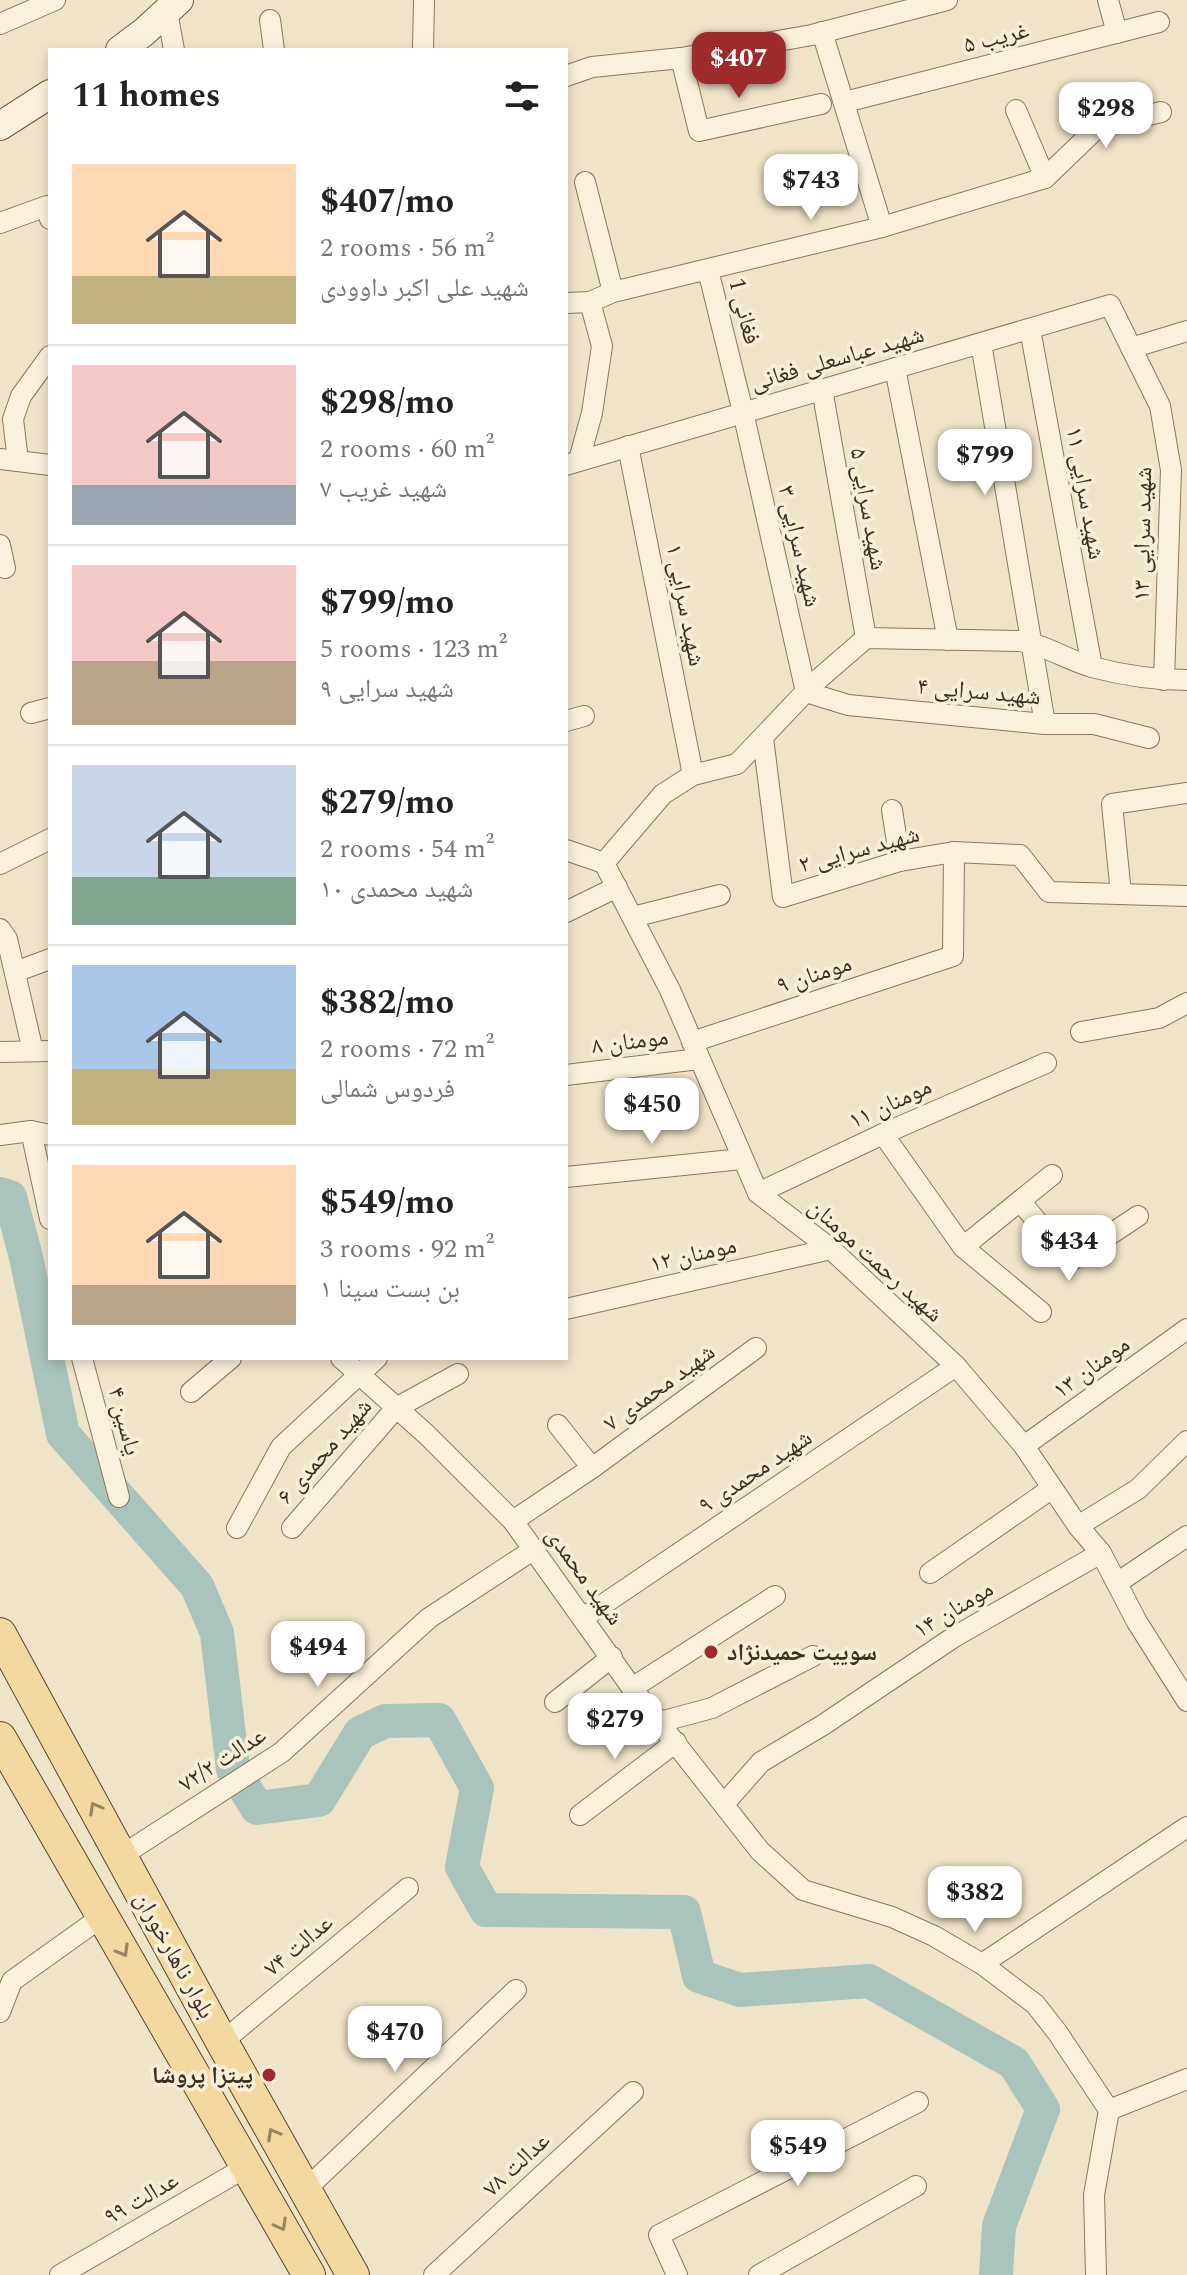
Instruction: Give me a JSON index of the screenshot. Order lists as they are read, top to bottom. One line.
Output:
{"streets":{"main road":["بلوار ناهارخوران"],"street":["غریب ۵","فغانی 1","شهید عباسعلی فغانی","شهید سرایی ۱۱","شهید سرایی ۵","شهید سرایی ۱۳","شهید سرایی ۳","شهید سرایی ۱","شهید سرایی ۴","شهید سرایی ۲","مومنان ۹","مومنان ۸","مومنان ۱۱","مومنان ۱۲","شهید رحمت مومنان","مومنان ۱۳","شهید محمدی ۷","یاسین ۴","۶ شهید محمدی","۹ شهید محمدی","شهید محمدی","مومنان ۱۴","عدالت ۷۲/۲","عدالت ۷۴","۷۸ عدالت","عدالت ۹۹"]},"crossings":[["فغانی 1","شهید عباسعلی فغانی"],["فغانی 1","شهید سرایی ۳"],["شهید عباسعلی فغانی","شهید سرایی ۱۱"],["شهید عباسعلی فغانی","شهید سرایی ۵"],["شهید عباسعلی فغانی","شهید سرایی ۱۳"],["شهید عباسعلی فغانی","شهید سرایی ۳"],["شهید عباسعلی فغانی","شهید سرایی ۱"],["شهید سرایی ۳","شهید سرایی ۴"],["شهید سرایی ۲","مومنان ۹"],["مومنان ۹","مومنان ۸"],["مومنان ۹","شهید رحمت مومنان"],["مومنان ۸","شهید رحمت مومنان"],["مومنان ۱۱","شهید رحمت مومنان"],["مومنان ۱۲","شهید رحمت مومنان"],["شهید رحمت مومنان","مومنان ۱۳"],["شهید رحمت مومنان","۹ شهید محمدی"],["شهید رحمت مومنان","مومنان ۱۴"],["شهید محمدی ۷","شهید محمدی"],["۶ شهید محمدی","شهید محمدی"],["۹ شهید محمدی","شهید محمدی"],["شهید محمدی","مومنان ۱۴"],["شهید محمدی","عدالت ۷۲/۲"],["عدالت ۷۲/۲","بلوار ناهارخوران"],["عدالت ۷۴","بلوار ناهارخوران"],["بلوار ناهارخوران","عدالت ۹۹"]],"places":["سوییت حمیدنژاد","پیتزا پروشا"],"page":{"price":["$407","$298","$743","$799","$450","$434","$494","$279","$382","$470","$549"],"heading":"11 homes","list":[{"name":"$407/mo","note":"2 rooms · 56 m² · شهید علی اکبر داوودی"},{"name":"$298/mo","note":"2 rooms · 60 m² · ۷ شهید غریب"},{"name":"$799/mo","note":"5 rooms · 123 m² · شهید سرایی ۹"},{"name":"$279/mo","note":"2 rooms · 54 m² · ۱۰ شهید محمدی"},{"name":"$382/mo","note":"2 rooms · 72 m² · فردوس شمالی"},{"name":"$549/mo","note":"3 rooms · 92 m² · ۱ بن بست سینا"}]}}
